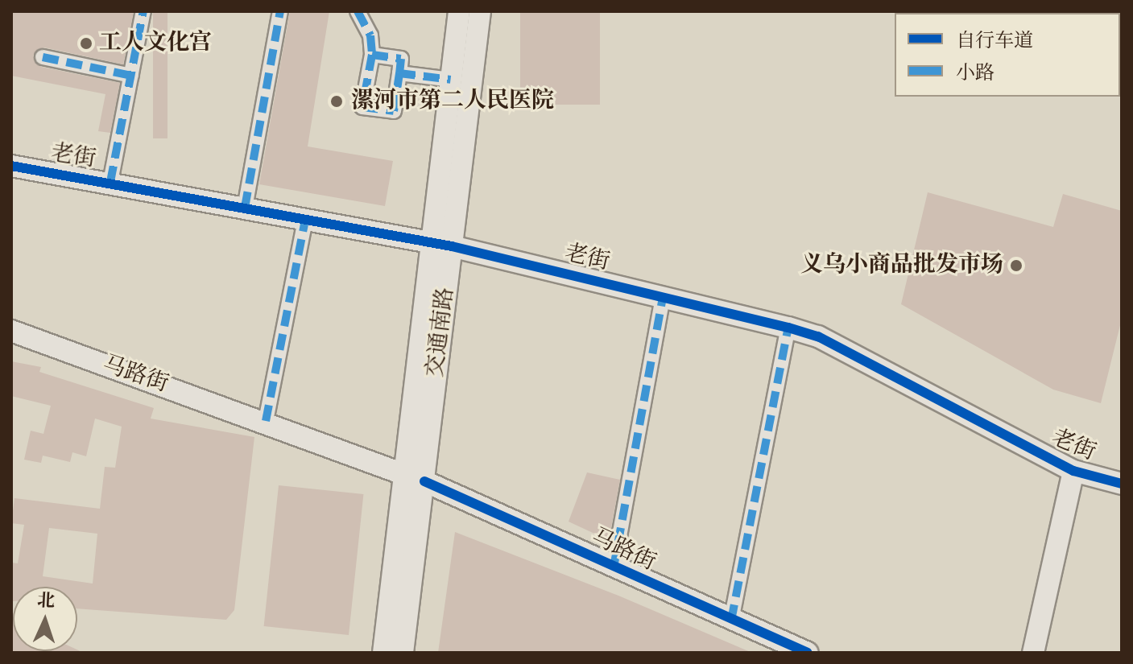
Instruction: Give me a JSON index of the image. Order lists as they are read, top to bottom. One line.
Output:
{"streets":{"street":["老街","交通南路","马路街"]},"crossings":[["老街","交通南路"],["交通南路","马路街"]],"places":["工人文化宫","漯河市第二人民医院","义乌小商品批发市场"],"legend":["自行车道","小路"],"north":"top"}
